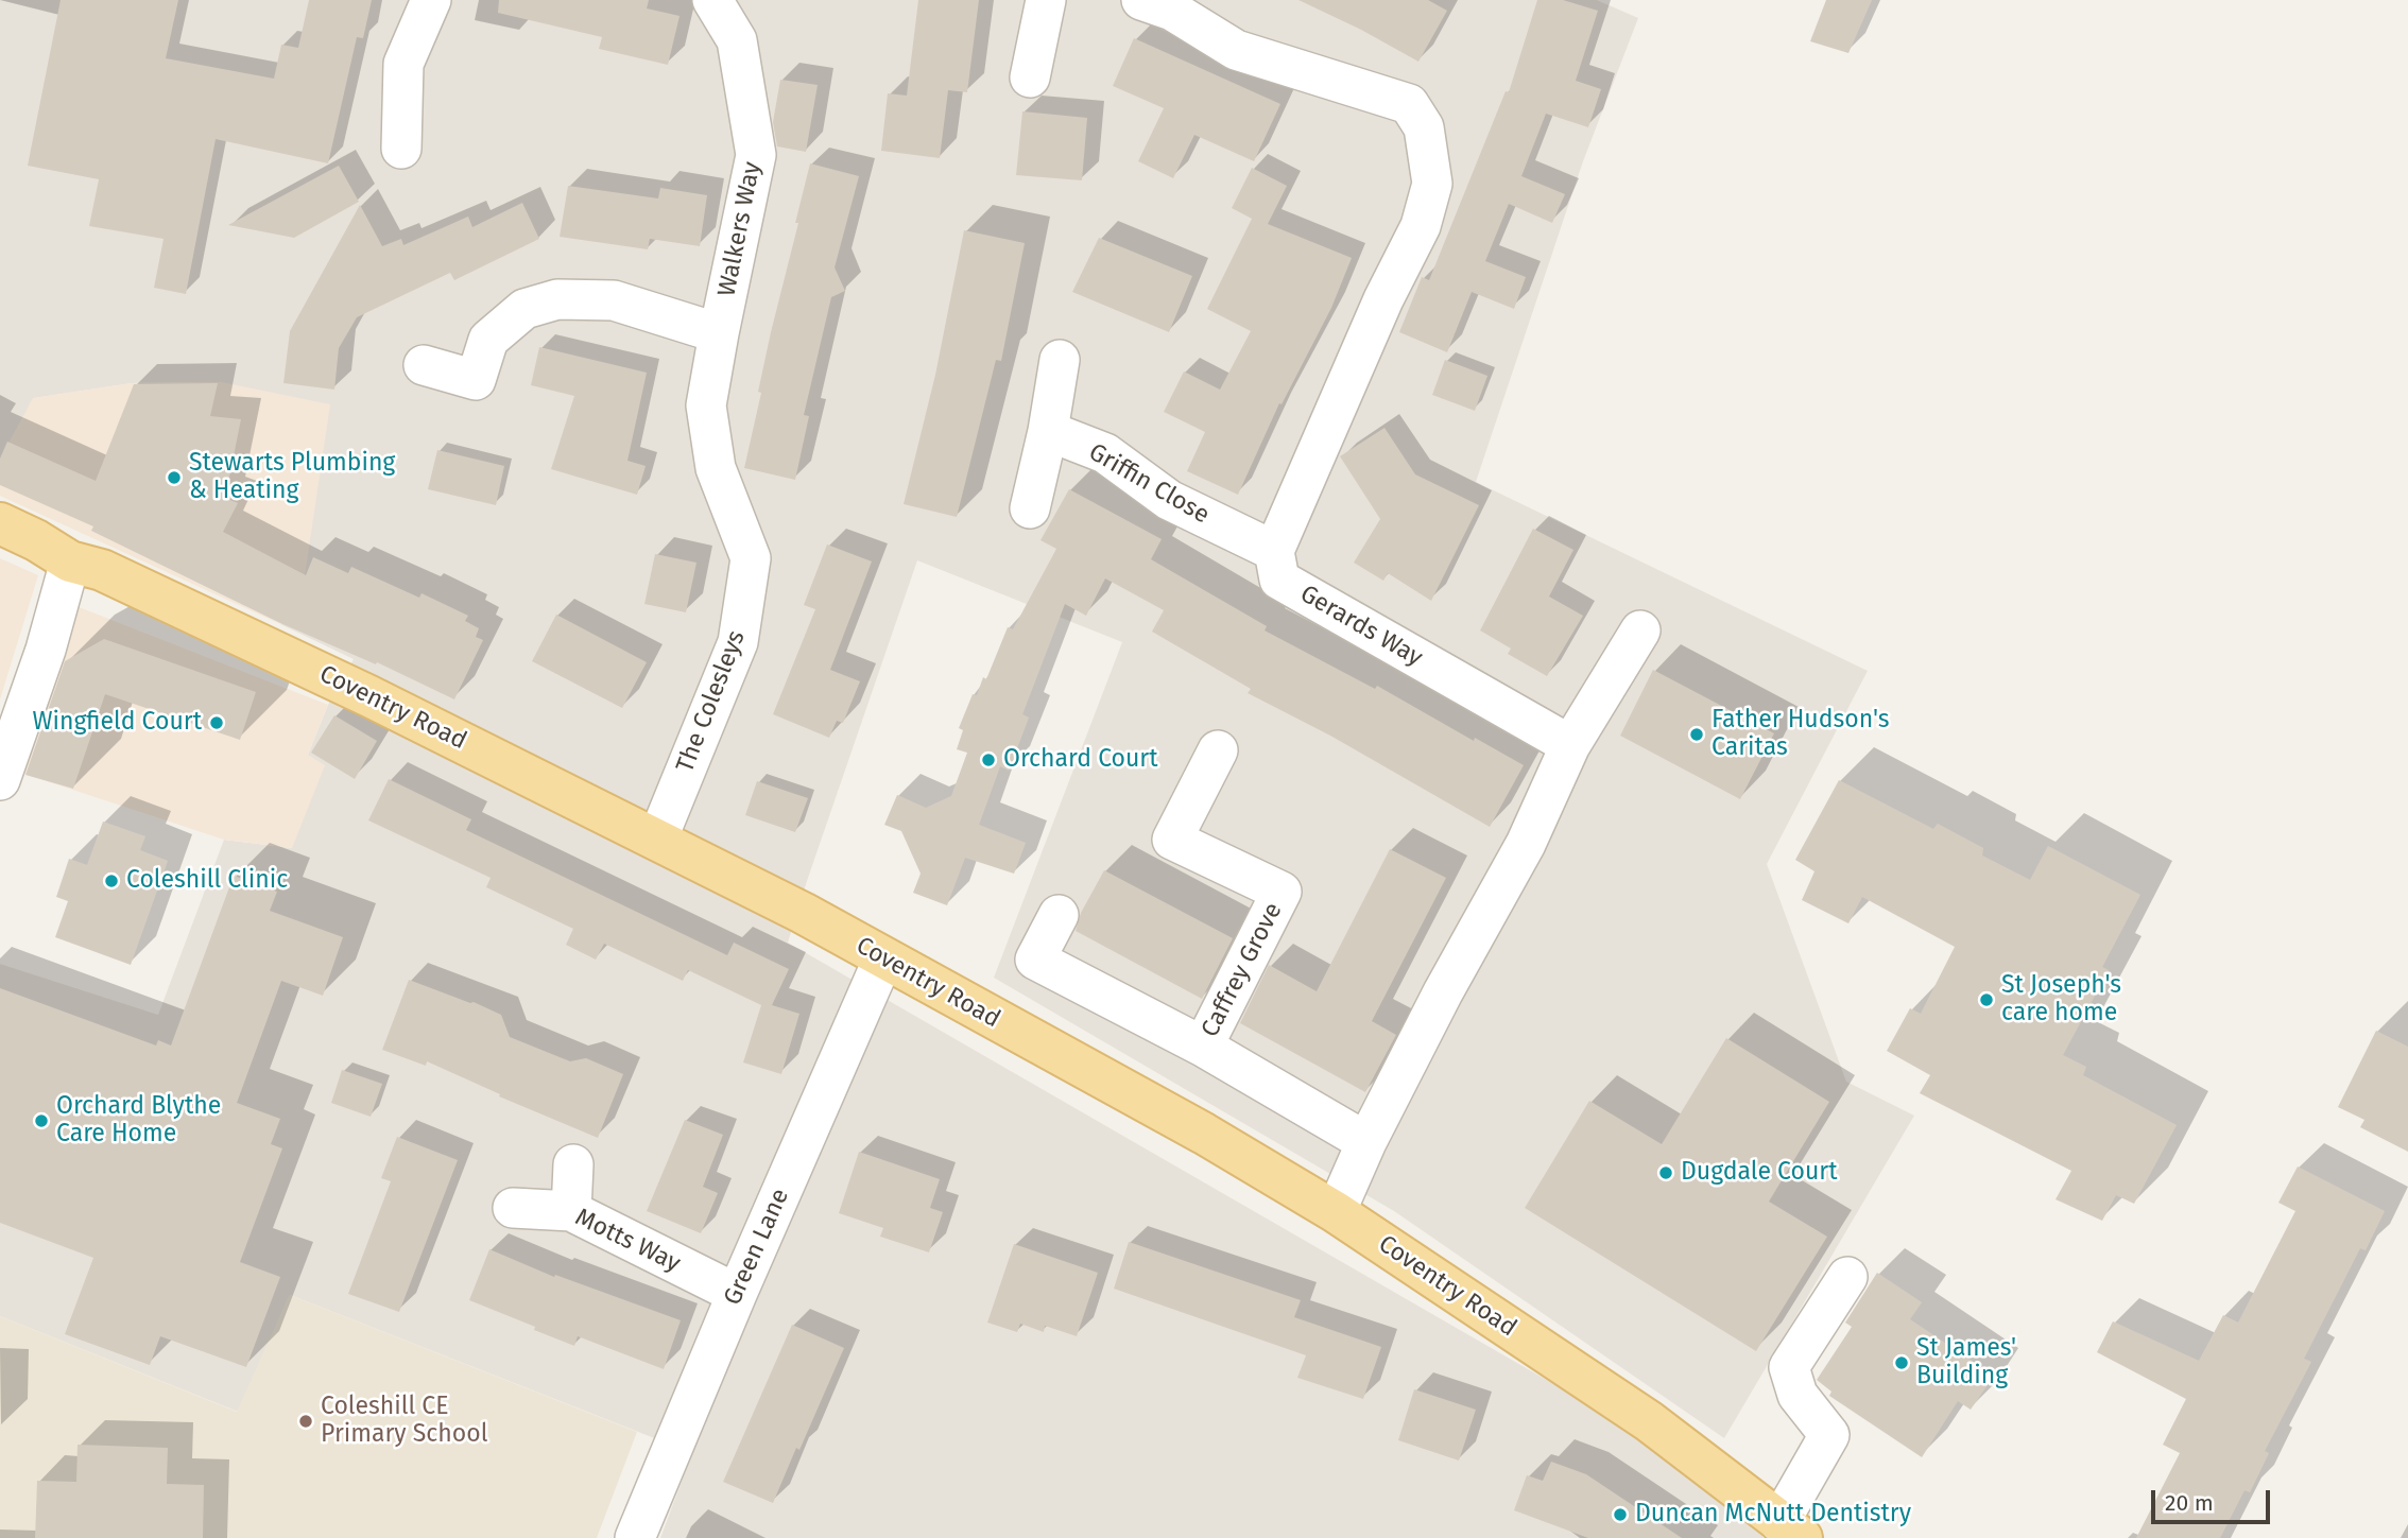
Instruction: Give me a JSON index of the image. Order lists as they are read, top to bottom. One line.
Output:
{"streets":{"main road":["Coventry Road"],"street":["Walkers Way","Griffin Close","Gerards Way","The Colesleys","Caffrey Grove","Motts Way","Green Lane"]},"crossings":[["Walkers Way","The Colesleys"],["Griffin Close","Gerards Way"],["The Colesleys","Coventry Road"],["Coventry Road","Green Lane"],["Motts Way","Green Lane"]],"places":["Stewarts Plumbing & Heating","Wingfield Court","Father Hudson's Caritas","Orchard Court","Coleshill Clinic","St Joseph's care home","Orchard Blythe Care Home","Dugdale Court","St James' Building","Coleshill CE Primary School","Duncan McNutt Dentistry"],"scale_bar":"20 m"}
